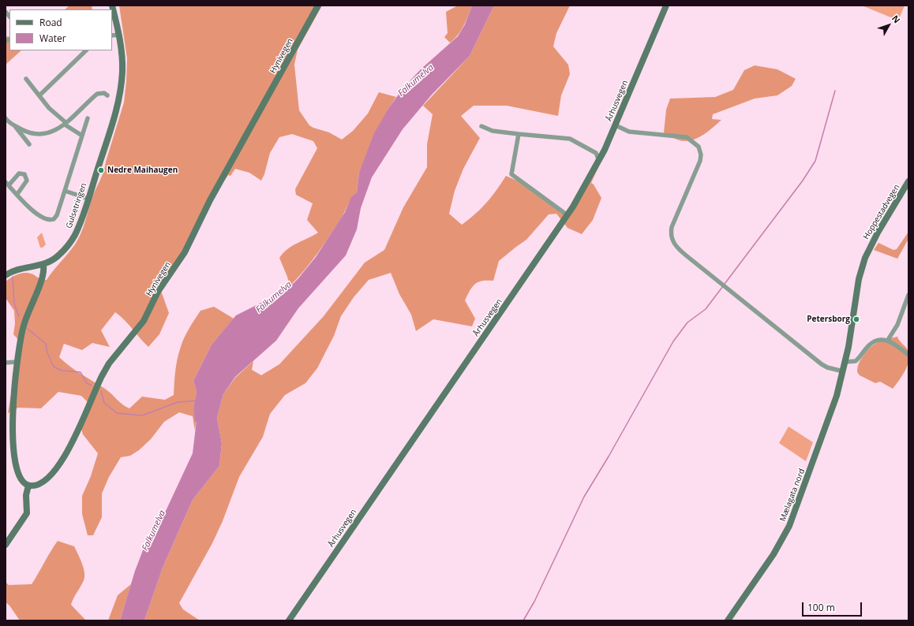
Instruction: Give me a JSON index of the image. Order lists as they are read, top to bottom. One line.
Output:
{"streets":{"street":["Hynivegen","Århusvegen","Gulsetringen","Hoppestadvegen","Mælagata nord"]},"crossings":[["Hoppestadvegen","Mælagata nord"]],"water":["Falkumelva"],"places":["Nedre Maihaugen","Petersborg"],"legend":["Road","Water"],"scale_bar":"100 m","north":"top right"}
